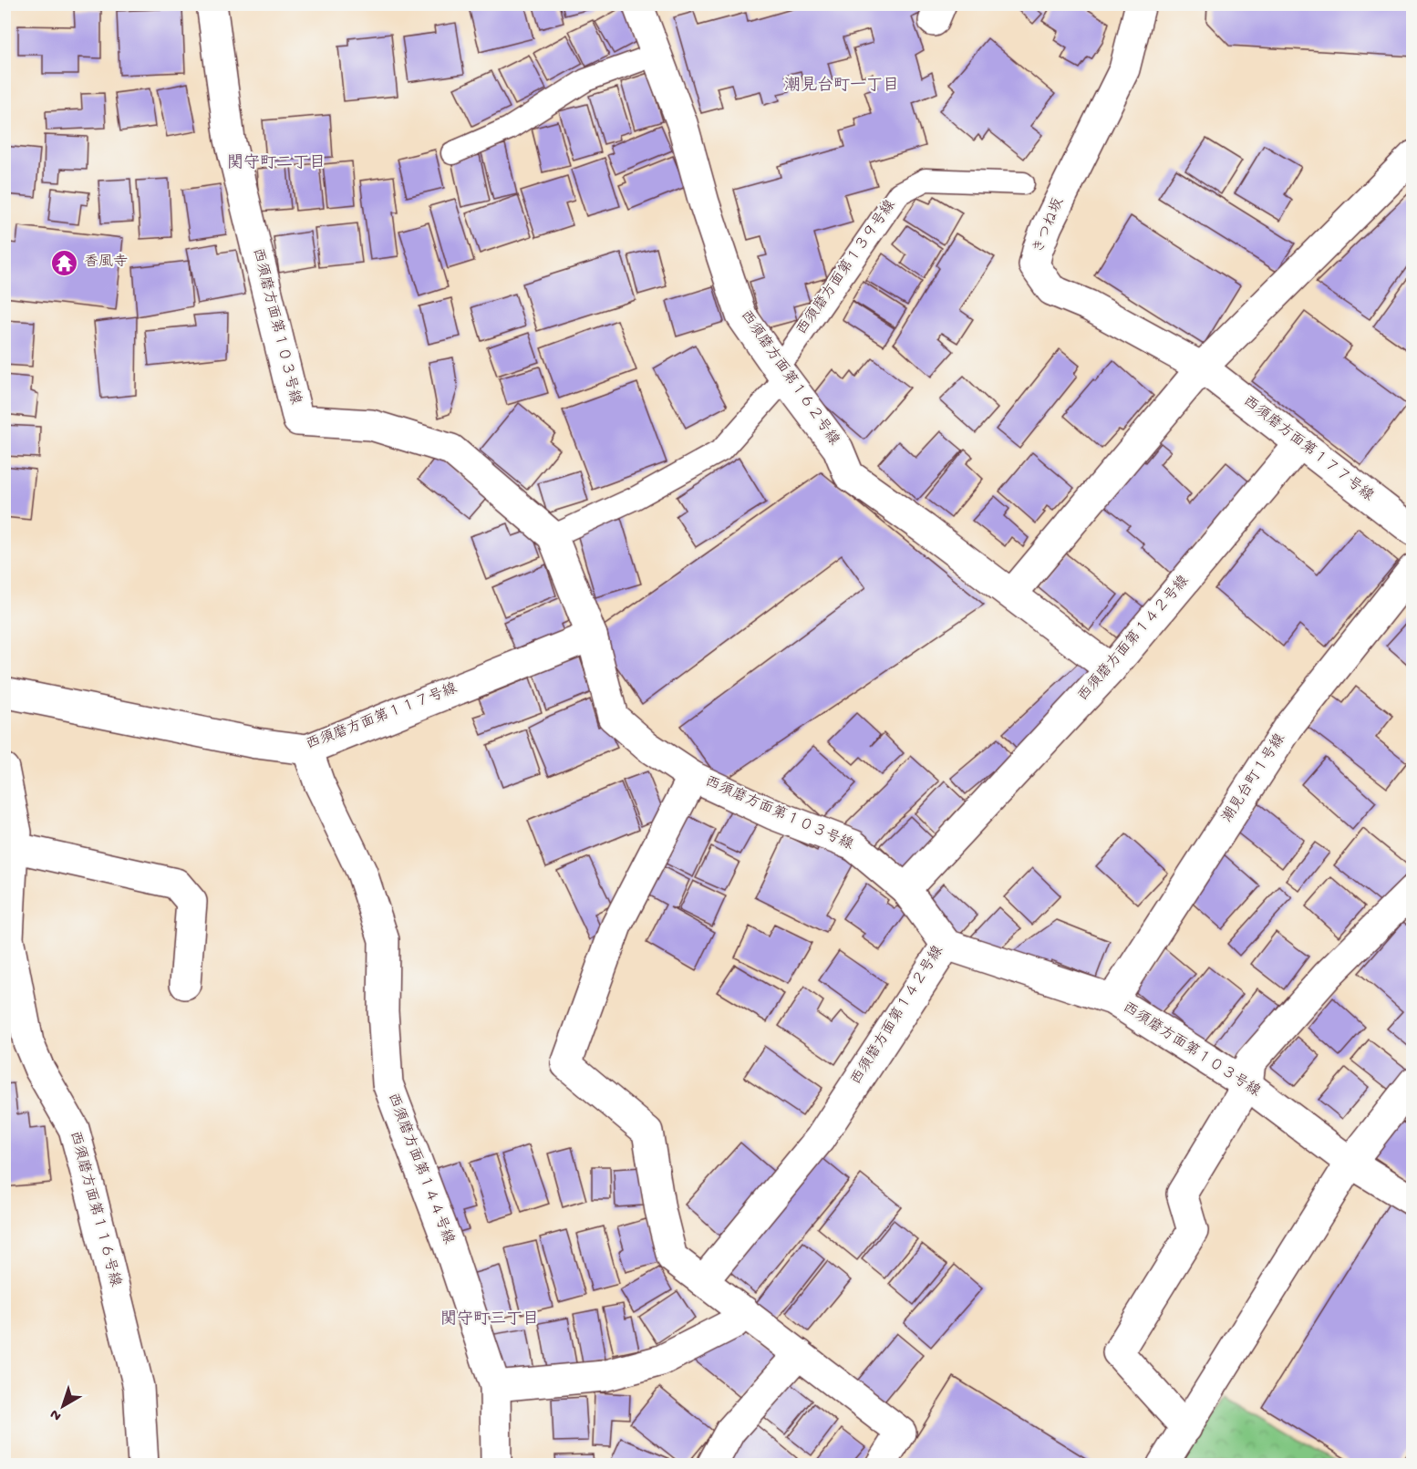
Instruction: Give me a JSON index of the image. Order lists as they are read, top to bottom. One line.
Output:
{"streets":{"street":["きつね坂","西須磨方面第１０３号線","西須磨方面第１６２号線","西須磨方面第１７７号線","西須磨方面第１４２号線","西須磨方面第１１７号線","潮見台町１号線","西須磨方面第１４４号線","西須磨方面第１１６号線"],"lane":["西須磨方面第１３９号線"]},"crossings":[["きつね坂","西須磨方面第１７７号線"],["西須磨方面第１３９号線","西須磨方面第１０３号線"],["西須磨方面第１３９号線","西須磨方面第１６２号線"],["西須磨方面第１０３号線","西須磨方面第１４２号線"],["西須磨方面第１０３号線","西須磨方面第１１７号線"],["西須磨方面第１０３号線","潮見台町１号線"],["西須磨方面第１６２号線","西須磨方面第１４２号線"],["西須磨方面第１７７号線","西須磨方面第１４２号線"],["西須磨方面第１１７号線","西須磨方面第１４４号線"]],"districts":["潮見台町一丁目","関守町二丁目","関守町三丁目"],"places":{"temple":["香風寺"]},"north":"bottom left"}
